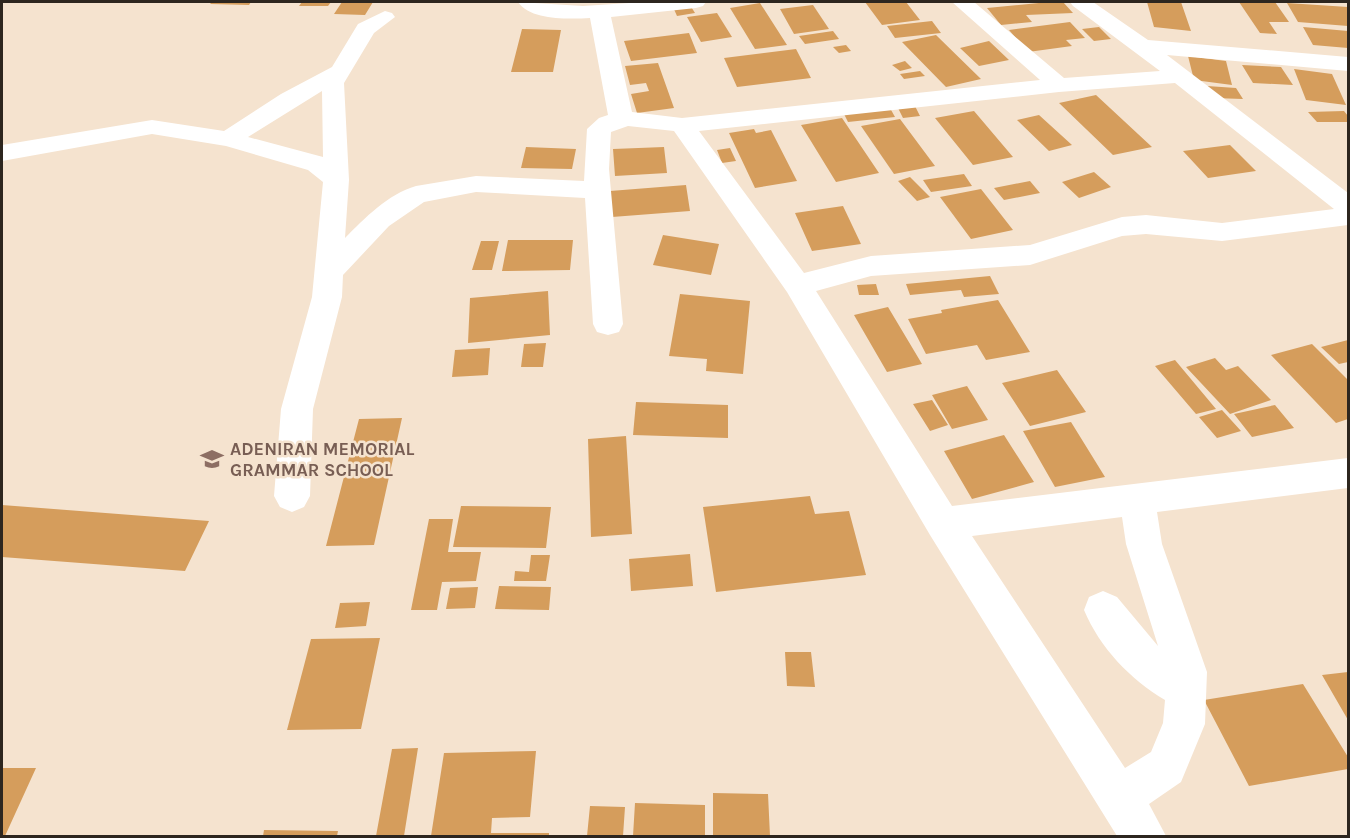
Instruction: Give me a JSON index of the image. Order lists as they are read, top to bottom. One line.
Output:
{"places":{"school or university":["ADENIRAN MEMORIAL GRAMMAR SCHOOL"]}}
